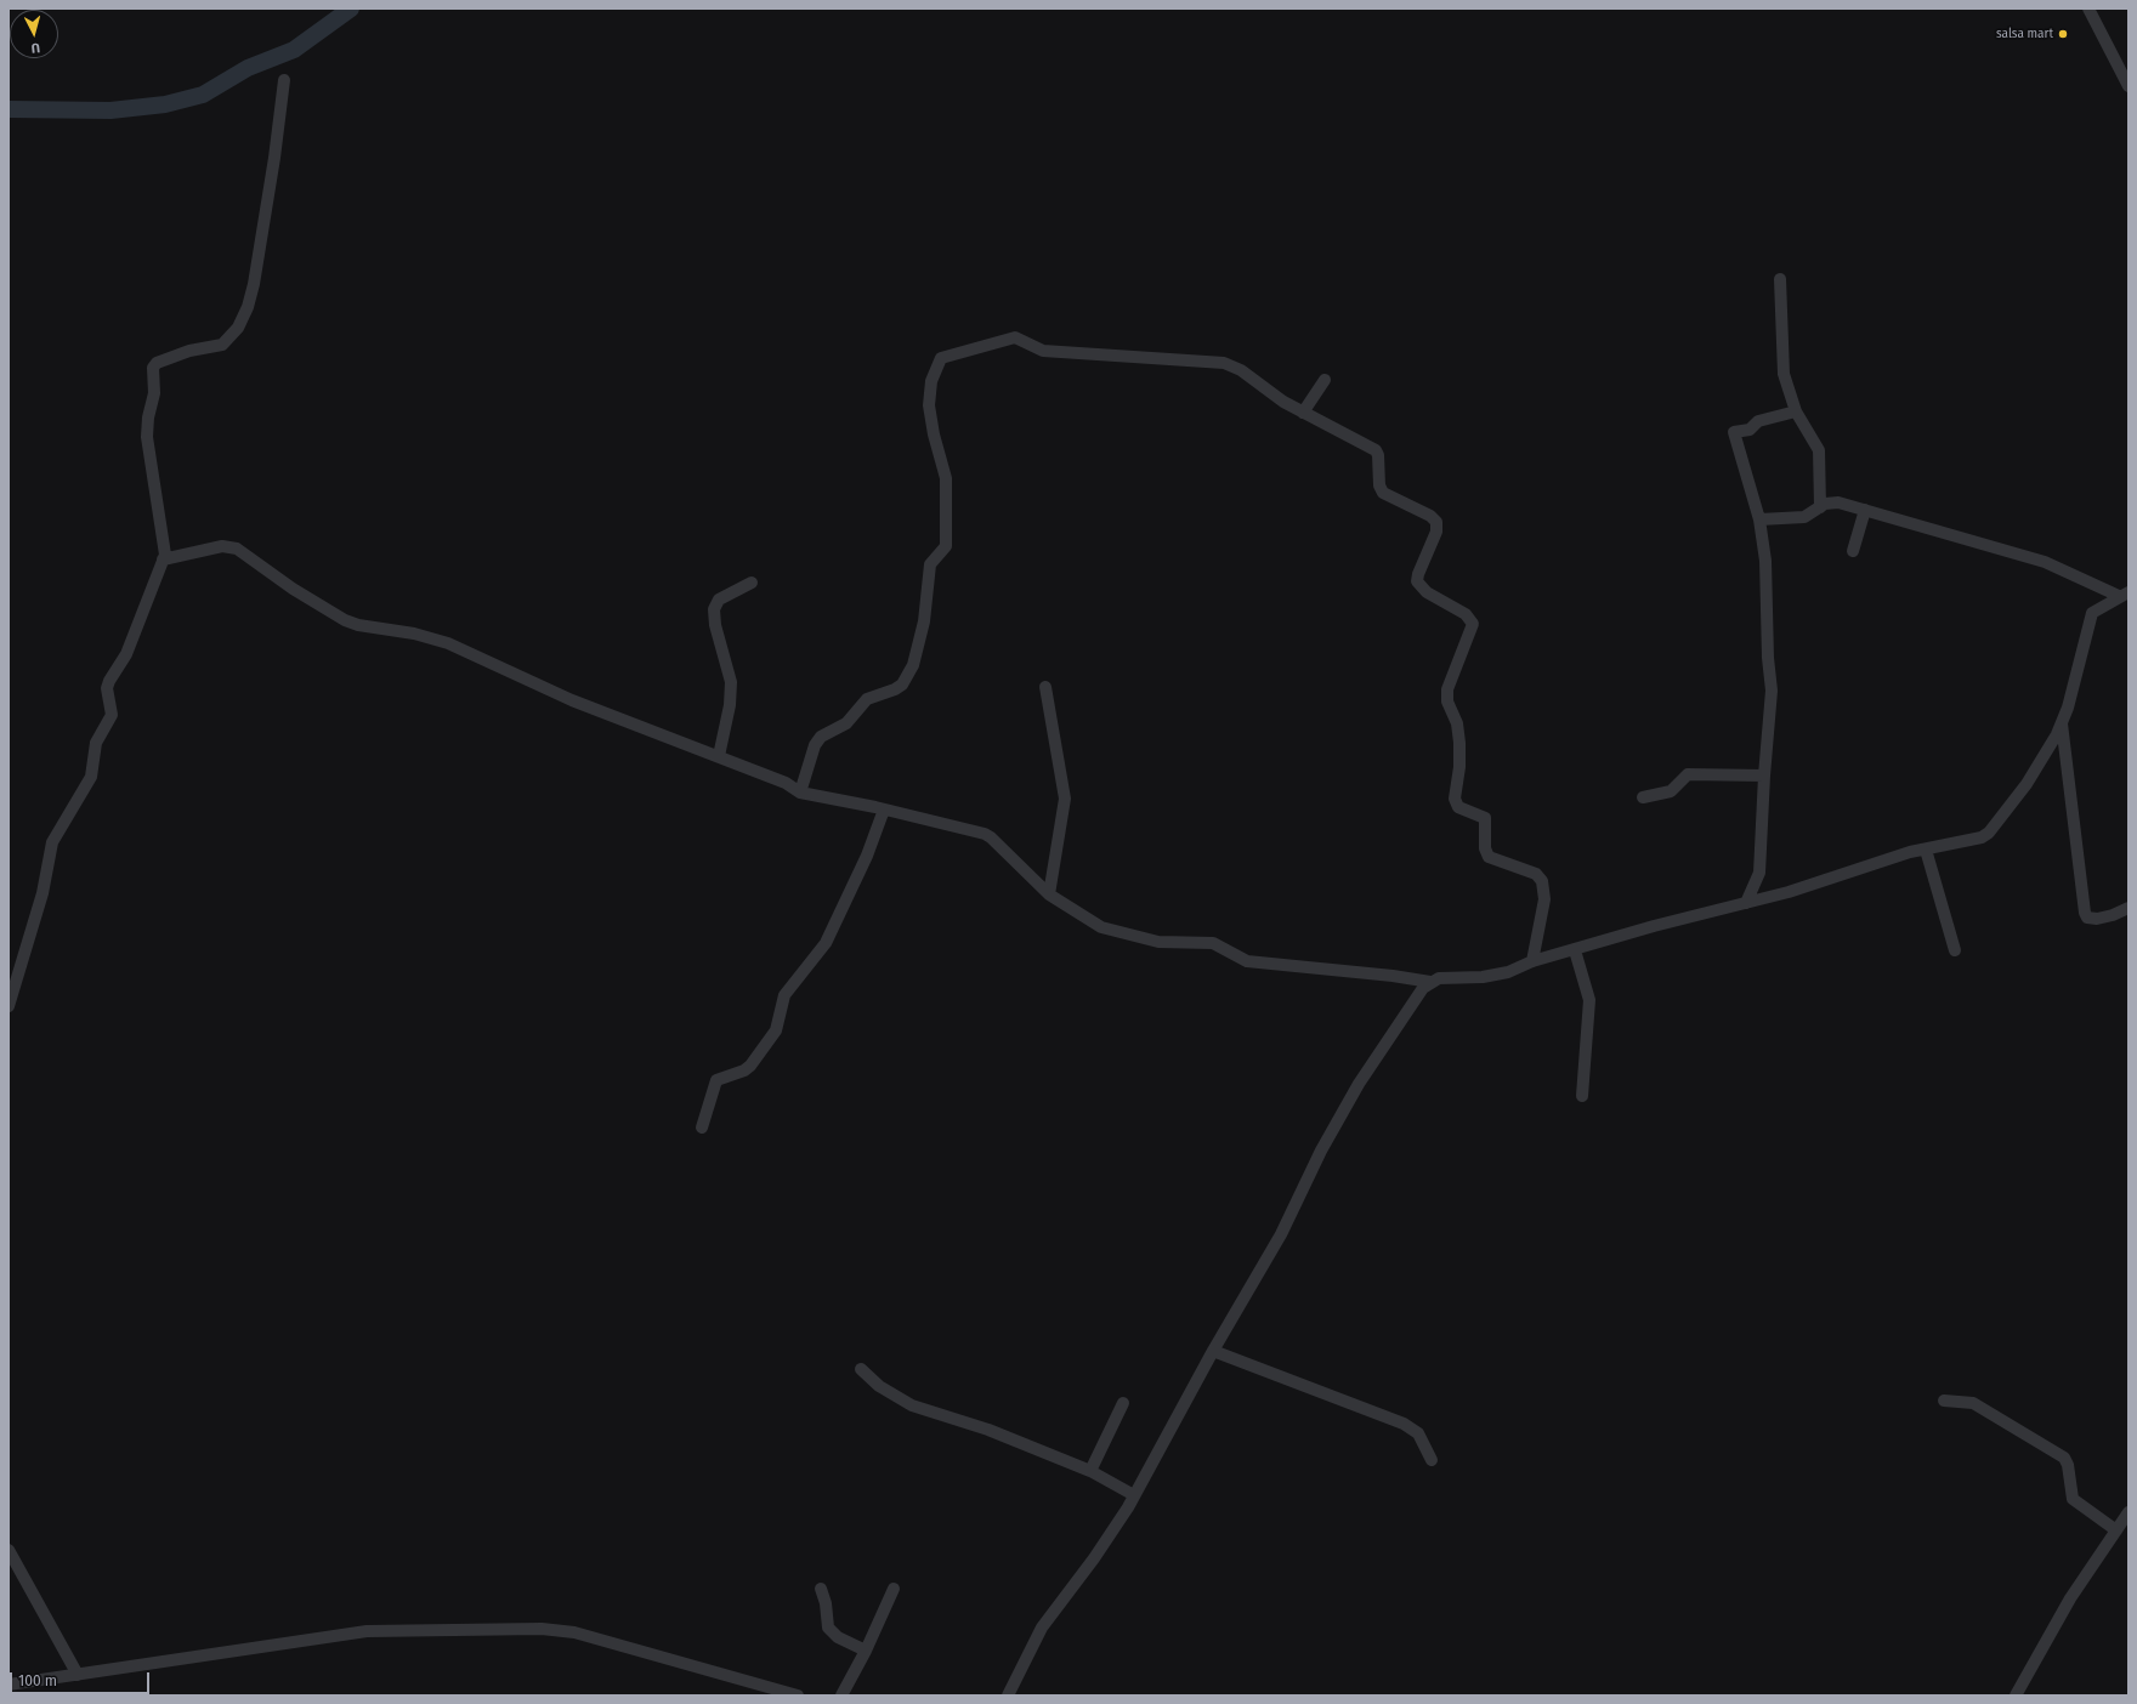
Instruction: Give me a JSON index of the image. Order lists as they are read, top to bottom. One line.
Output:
{"places":["salsa mart"],"scale_bar":"100 m","north":"bottom"}
